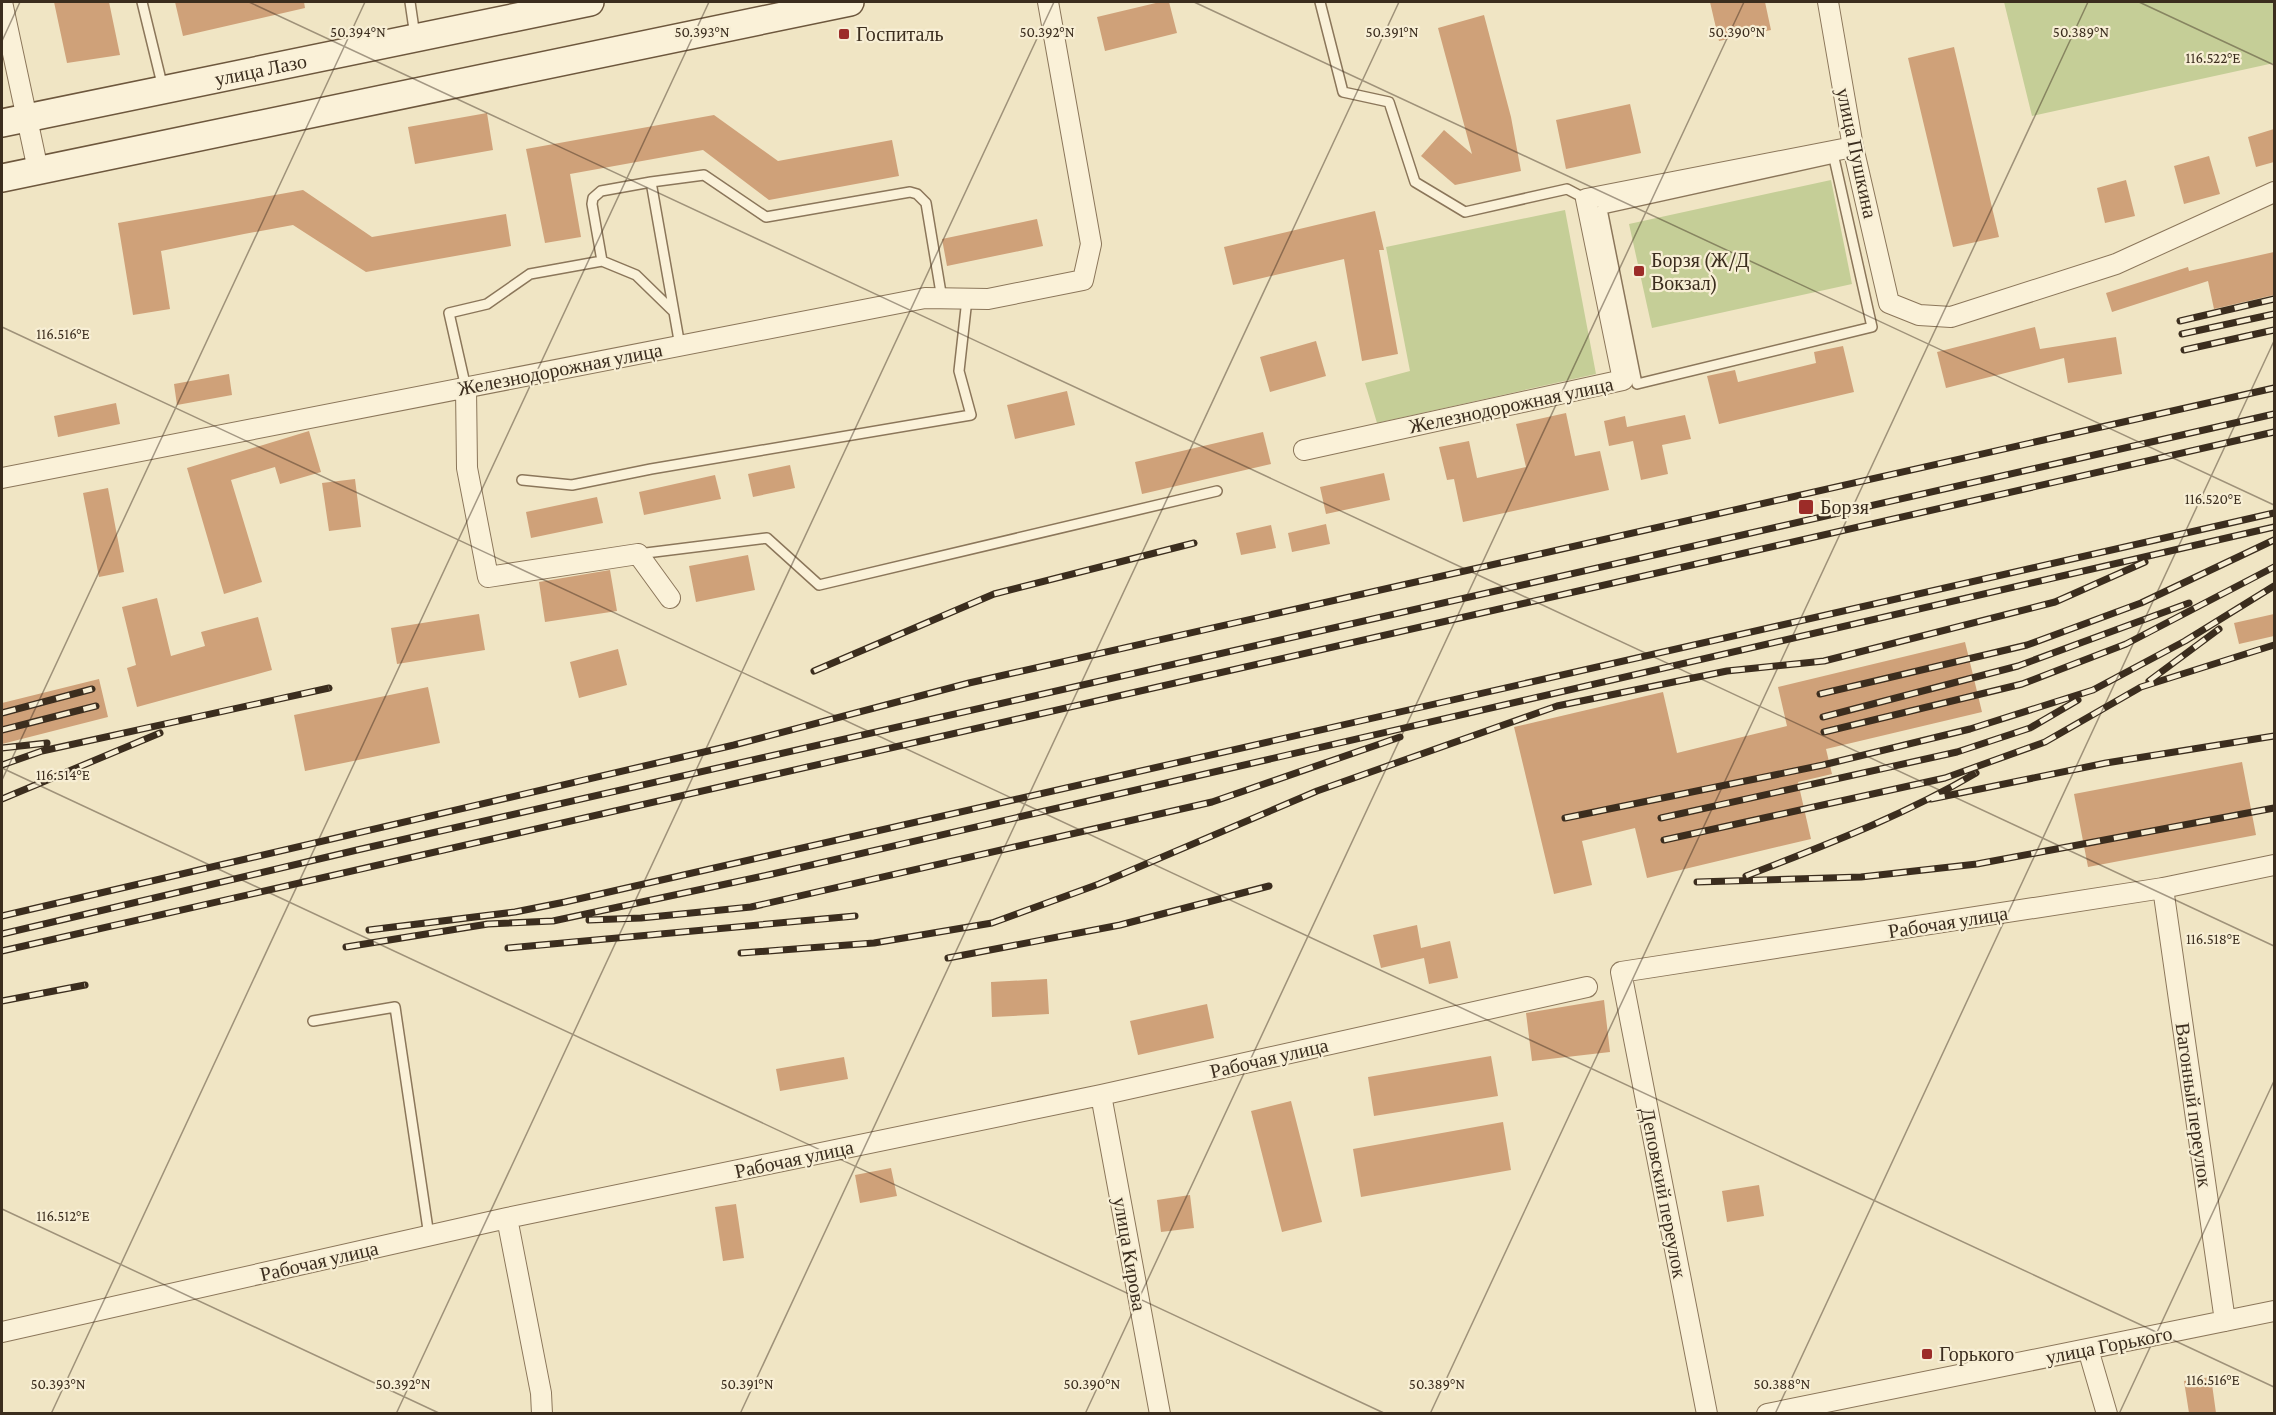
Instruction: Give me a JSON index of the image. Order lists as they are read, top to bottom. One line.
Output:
{"streets":{"street":["улица Лазо","улица Пушкина","Железнодорожная улица","Рабочая улица","Вагонный переулок","Деповский переулок","улица Кирова","улица Горького"]},"crossings":[["Рабочая улица","Вагонный переулок"],["Рабочая улица","Деповский переулок"],["Рабочая улица","улица Кирова"],["Вагонный переулок","улица Горького"]],"places":{"transit":["Госпиталь","Борзя (Ж/Д Вокзал)","Борзя","Горького"]},"coordinates":["50.394°N","50.393°N","50.392°N","50.391°N","50.390°N","50.389°N","116.522°E","116.516°E","116.520°E","116.514°E","116.518°E","116.512°E","50.388°N"]}
